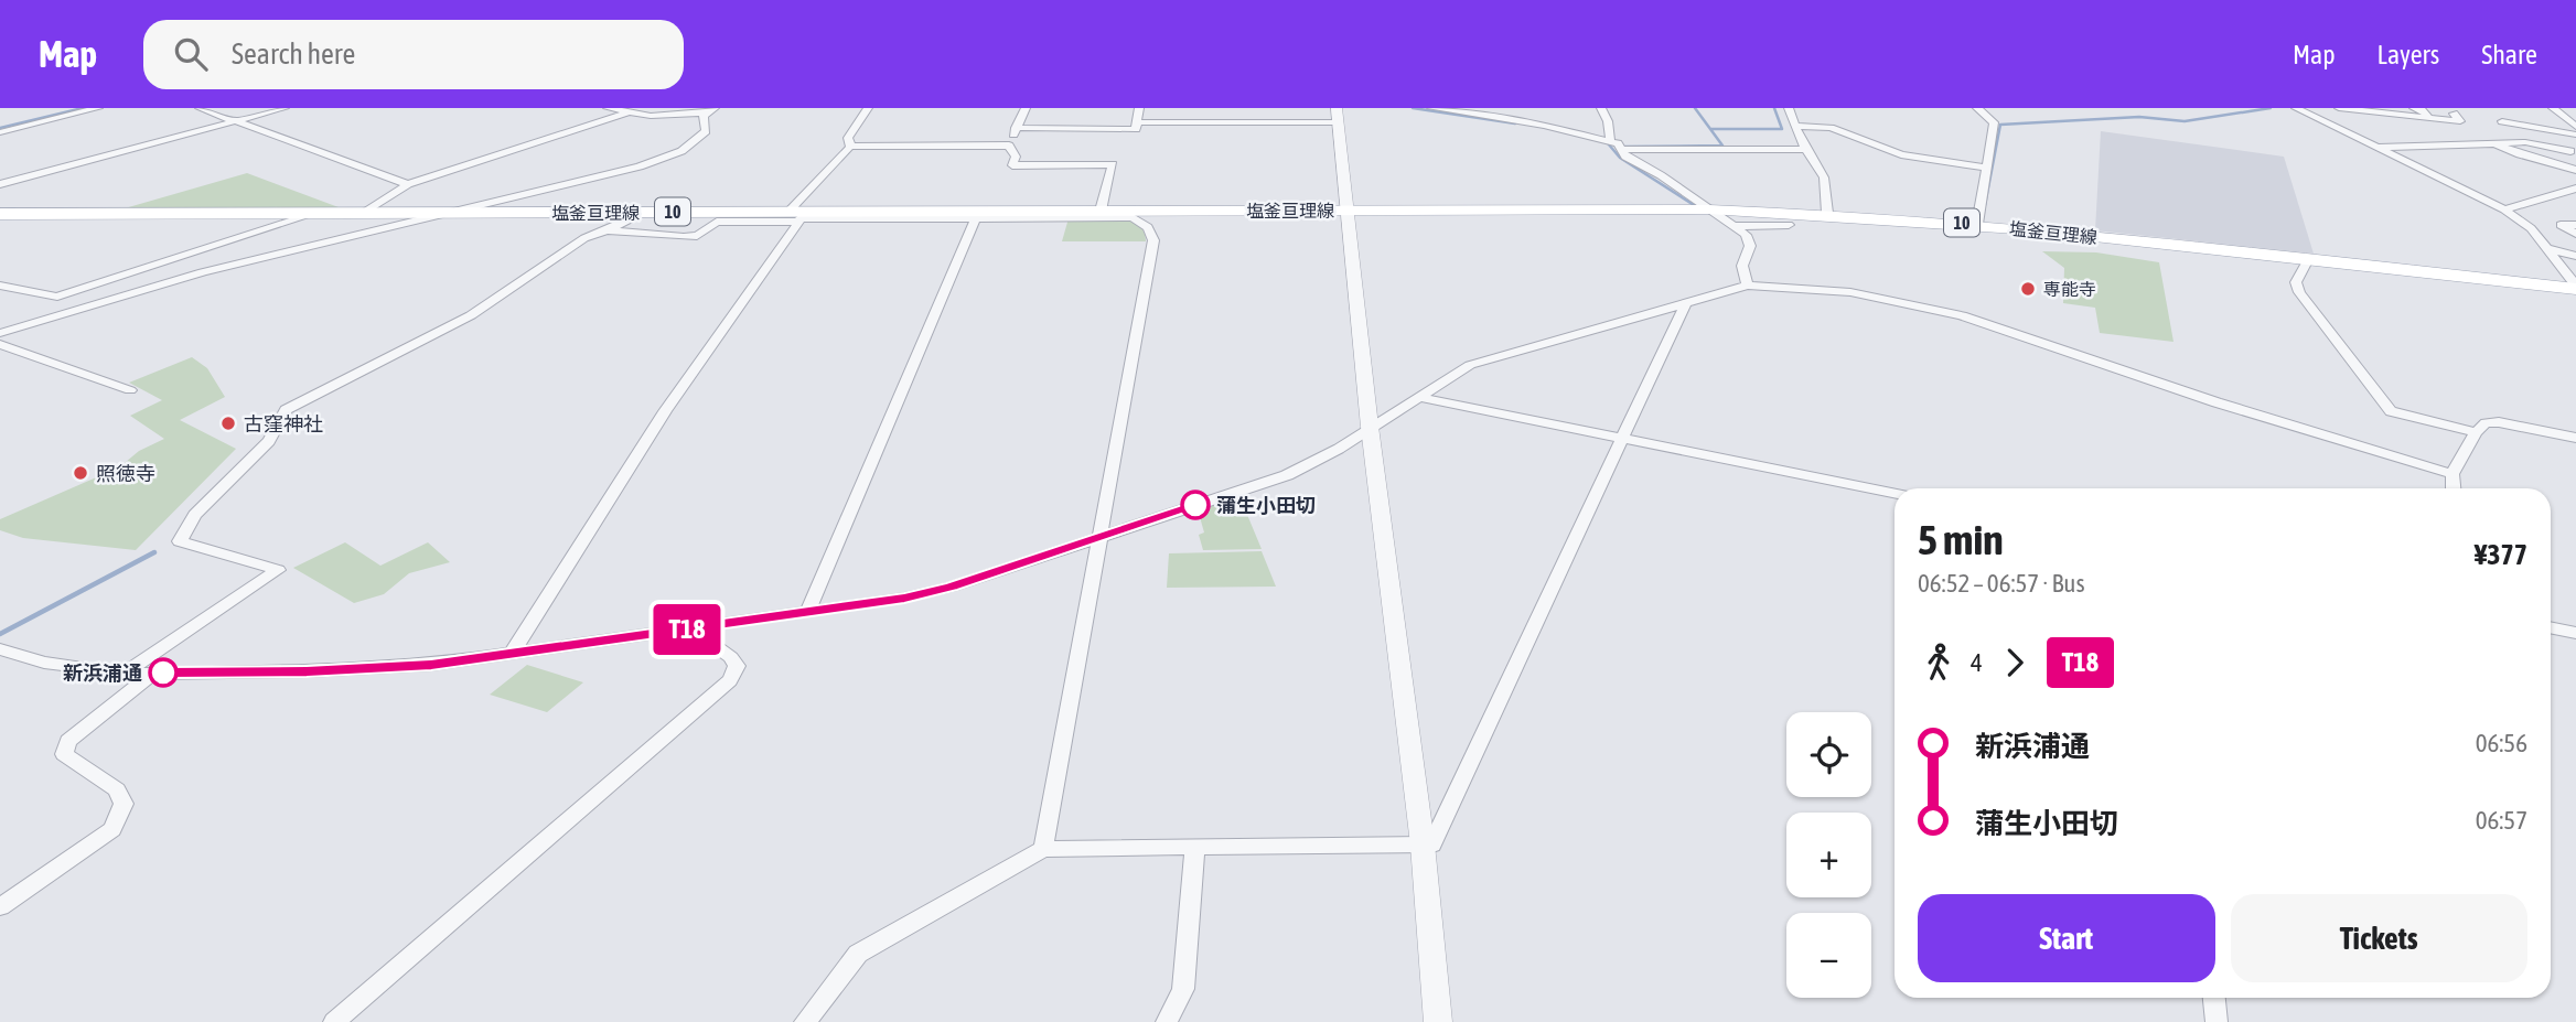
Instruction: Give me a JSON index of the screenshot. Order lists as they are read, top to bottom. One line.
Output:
{"streets":{"main road":["塩釜亘理線","10"]},"places":["専能寺","古窪神社","照徳寺","蒲生小田切","新浜浦通"],"lines":["bus line T18"],"page":{"header":"Map","search":"Search here","nav":["Map","Layers","Share"],"on_map":"T18","heading":["5 min","06:52 – 06:57 · Bus","¥377"],"legs":["4","T18"],"list":[{"name":"新浜浦通","value":"06:56"},{"name":"蒲生小田切","value":"06:57"}],"map_buttons":["+","−"],"buttons":["Start","Tickets"]}}
